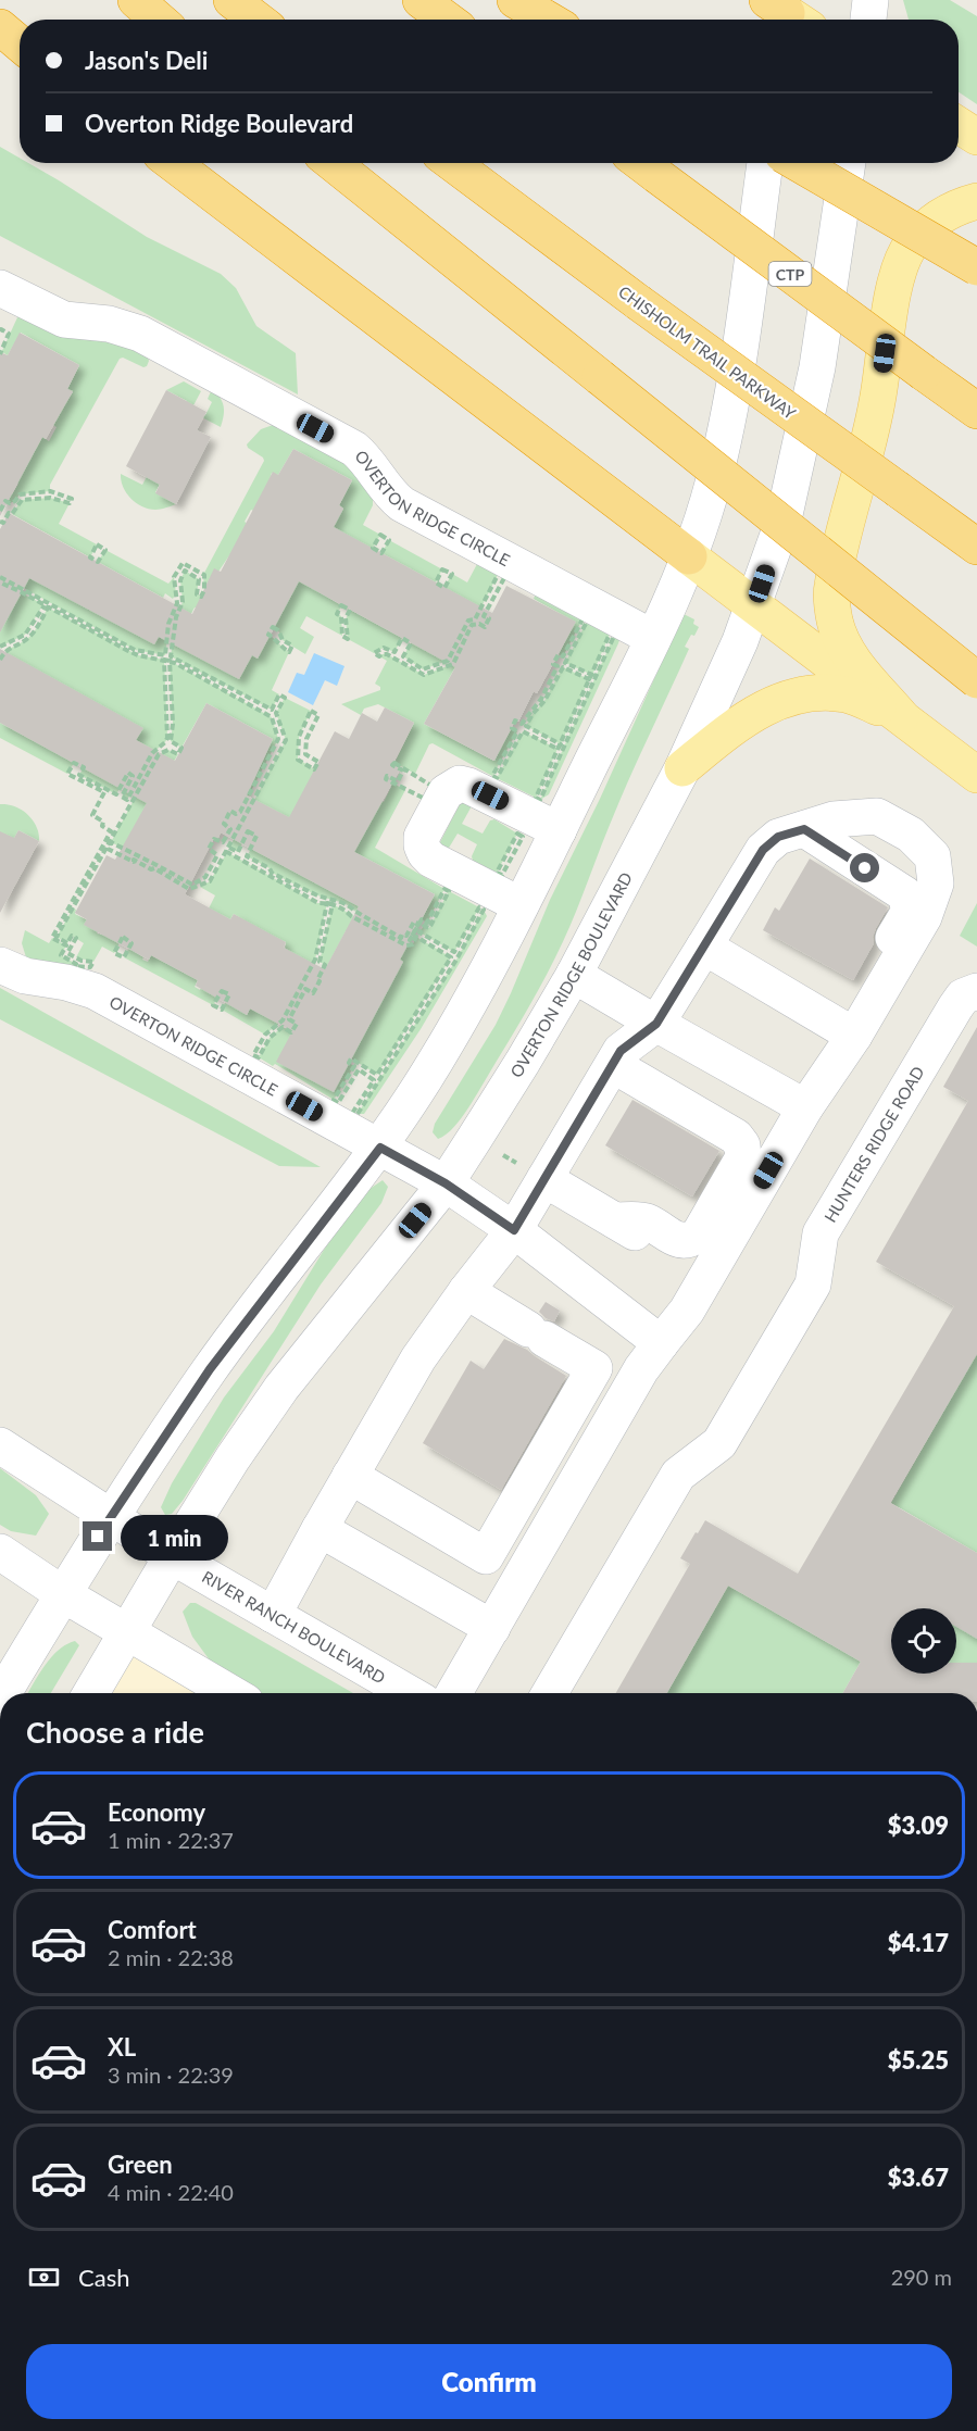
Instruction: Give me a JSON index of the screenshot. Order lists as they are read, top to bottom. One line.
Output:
{"streets":{"highway":["CTP","CHISHOLM TRAIL PARKWAY"],"street":["OVERTON RIDGE CIRCLE","OVERTON RIDGE BOULEVARD","HUNTERS RIDGE ROAD","RIVER RANCH BOULEVARD"]},"crossings":[["OVERTON RIDGE CIRCLE","OVERTON RIDGE BOULEVARD"],["OVERTON RIDGE BOULEVARD","RIVER RANCH BOULEVARD"]],"page":{"banner":["Jason's Deli","Overton Ridge Boulevard"],"bubble":"1 min","heading":"Choose a ride","list":[{"name":"Economy","note":"1 min · 22:37","value":"$3.09"},{"name":"Comfort","note":"2 min · 22:38","value":"$4.17"},{"name":"XL","note":"3 min · 22:39","value":"$5.25"},{"name":"Green","note":"4 min · 22:40","value":"$3.67"}],"pay":["Cash","290 m"],"buttons":"Confirm"}}
